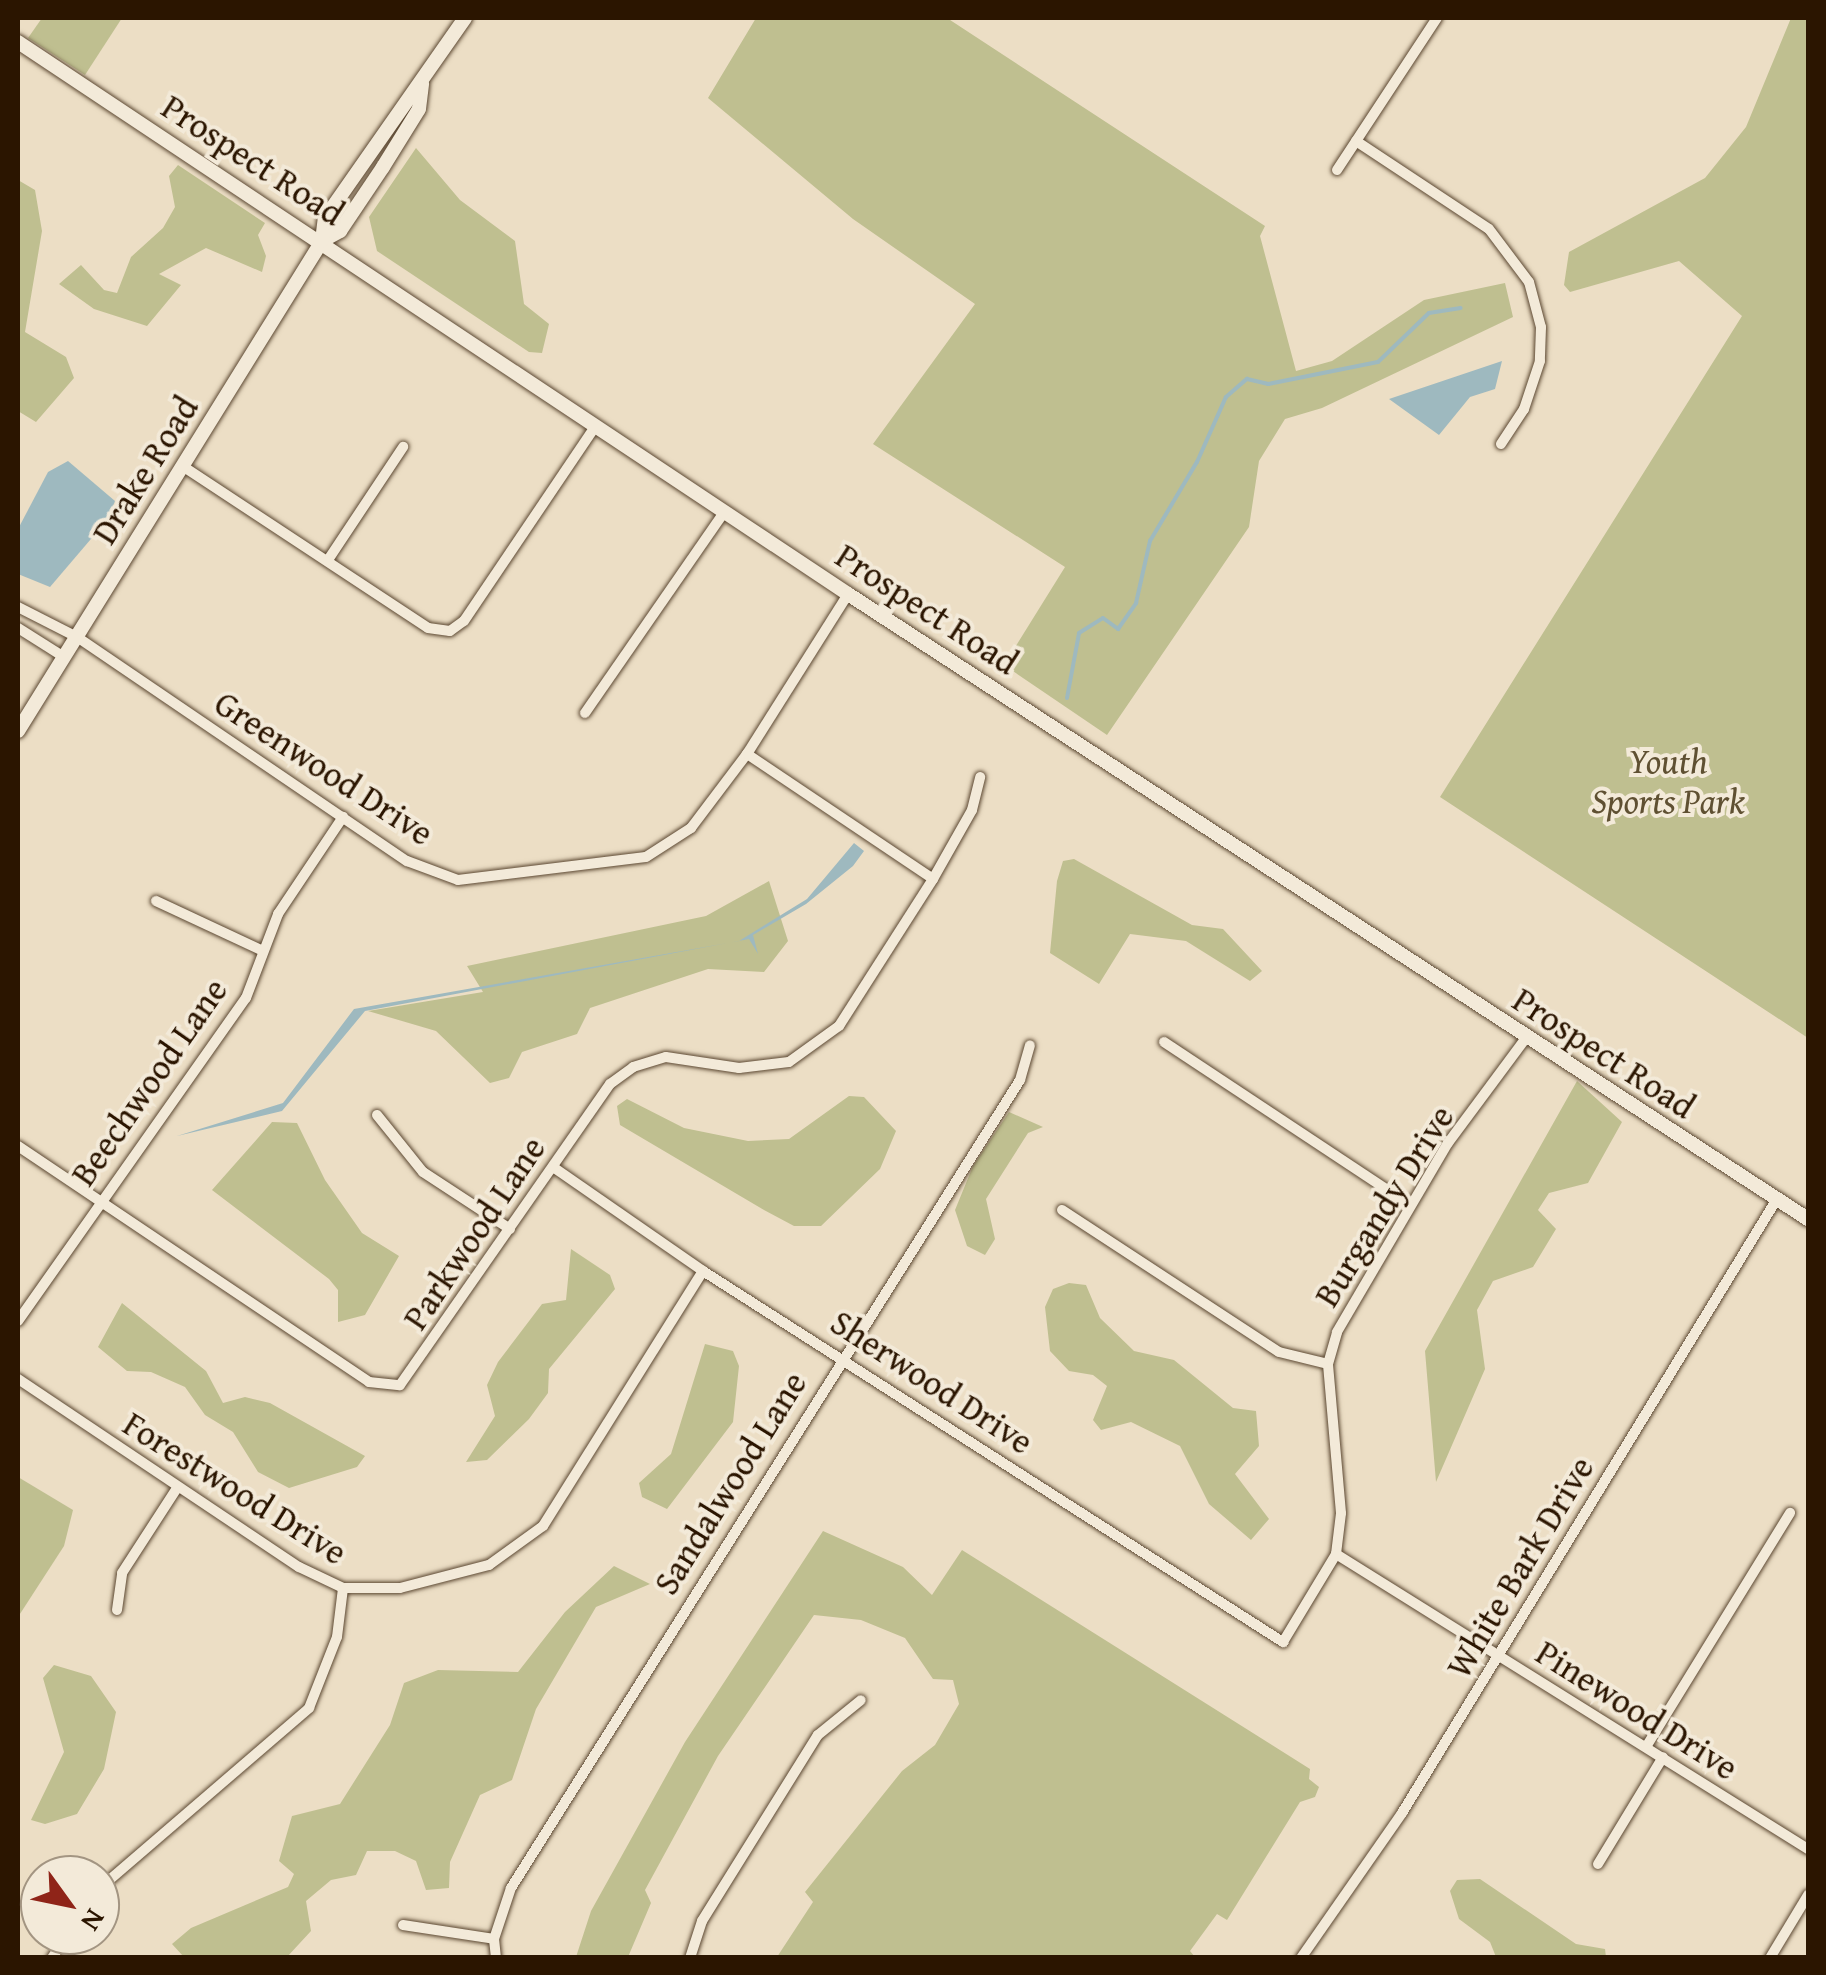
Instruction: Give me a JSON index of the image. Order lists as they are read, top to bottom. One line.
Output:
{"streets":{"street":["Prospect Road","Drake Road","Greenwood Drive","Beechwood Lane","Burgandy Drive","Parkwood Lane","Sherwood Drive","Sandalwood Lane","Forestwood Drive","White Bark Drive","Pinewood Drive"]},"crossings":[["Prospect Road","Drake Road"],["Prospect Road","Greenwood Drive"],["Prospect Road","Burgandy Drive"],["Prospect Road","White Bark Drive"],["Drake Road","Greenwood Drive"],["Greenwood Drive","Beechwood Lane"],["Beechwood Lane","Parkwood Lane"],["Burgandy Drive","Sherwood Drive"],["Burgandy Drive","Pinewood Drive"],["Parkwood Lane","Sherwood Drive"],["Sherwood Drive","Sandalwood Lane"],["Sherwood Drive","Forestwood Drive"],["White Bark Drive","Pinewood Drive"]],"parks":["Youth Sports Park"],"north":"bottom right"}
